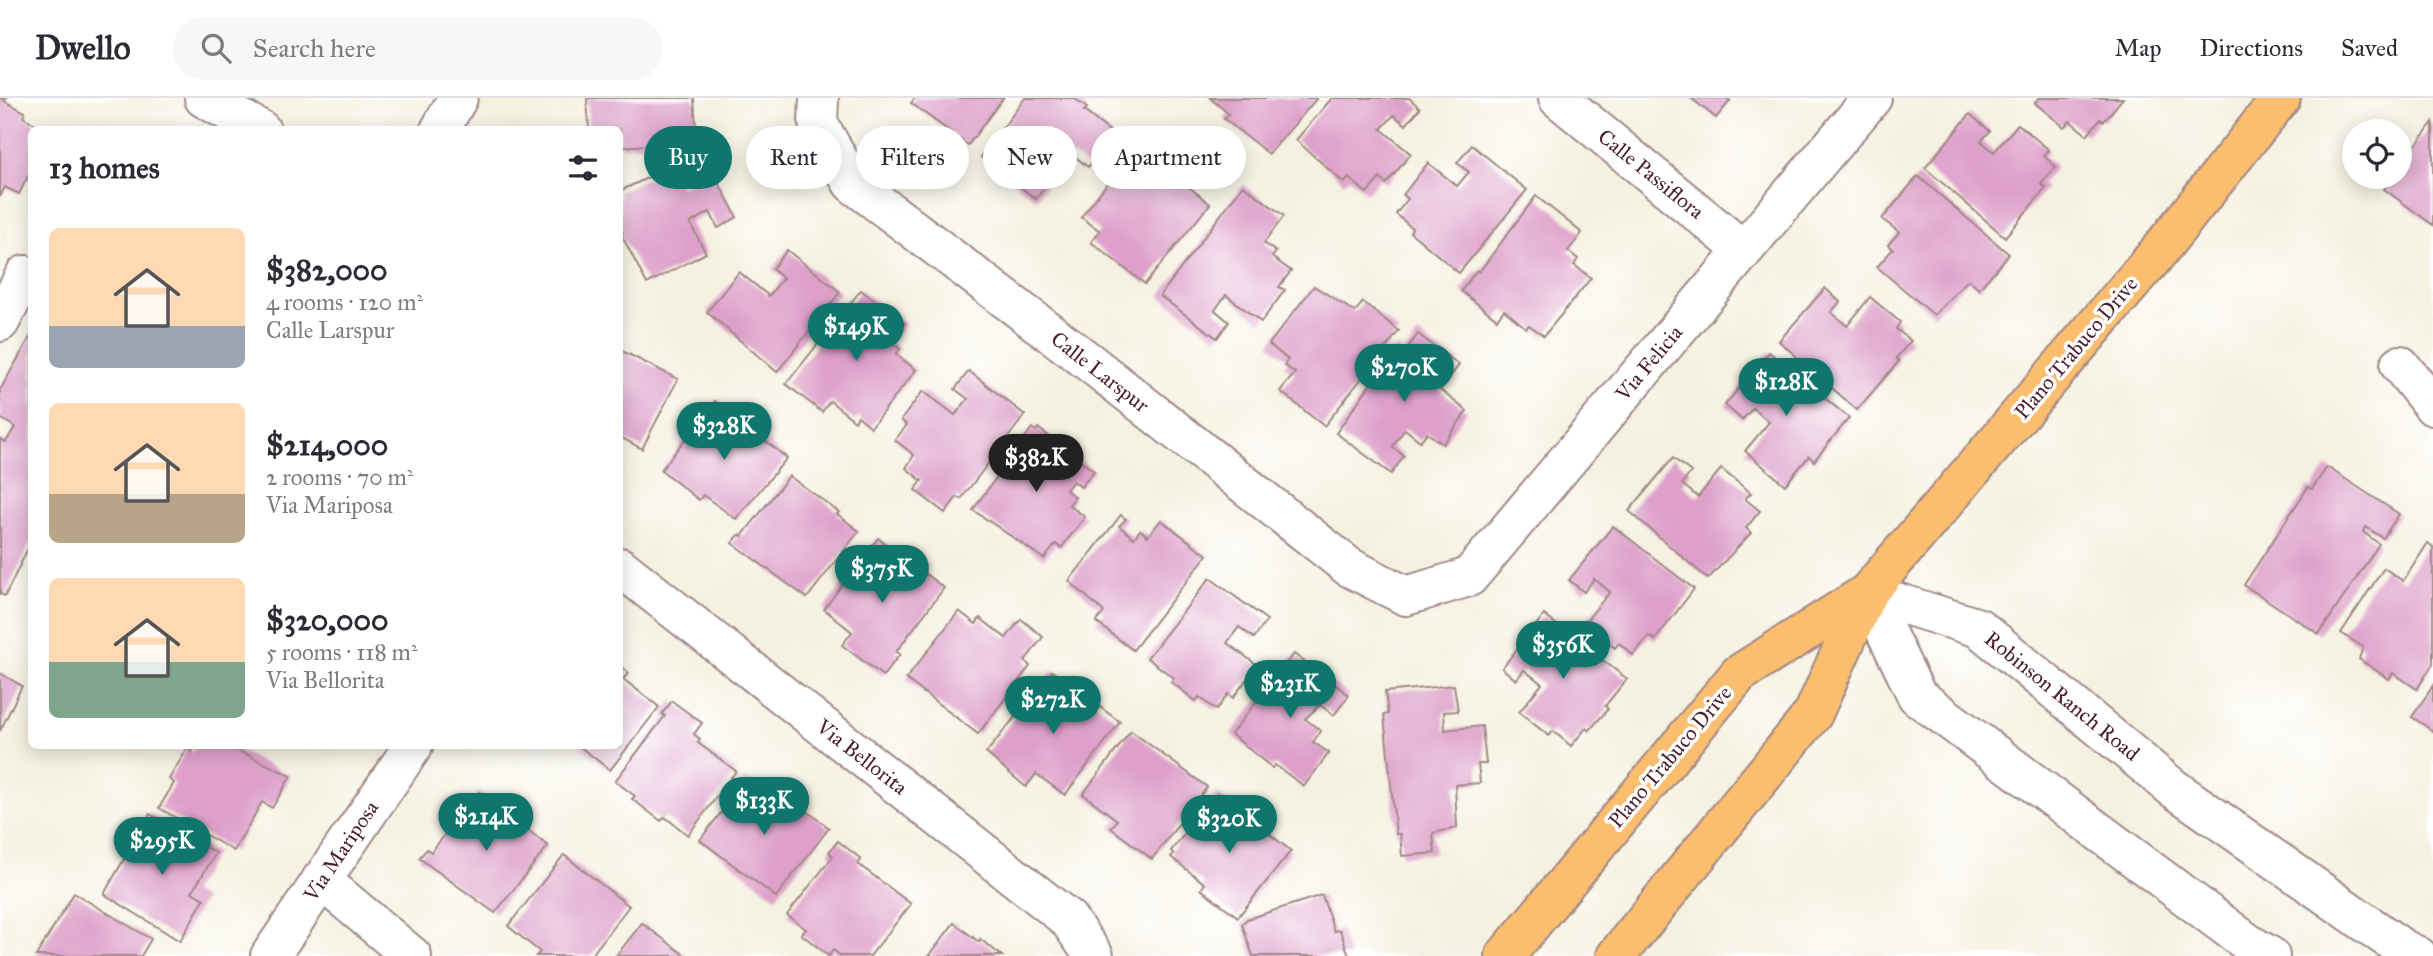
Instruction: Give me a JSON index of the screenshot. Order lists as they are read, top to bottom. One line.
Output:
{"streets":{"main road":["Plano Trabuco Drive"],"street":["Calle Passiflora","Via Felicia","Calle Larspur","Robinson Ranch Road","Via Bellorita","Via Mariposa"]},"crossings":[["Calle Passiflora","Via Felicia"],["Plano Trabuco Drive","Robinson Ranch Road"],["Via Felicia","Calle Larspur"]],"page":{"header":"Dwello","search":"Search here","nav":["Map","Directions","Saved"],"chip":["Buy","Rent","Filters","New","Apartment"],"heading":"13 homes","list":[{"name":"$382,000","note":"4 rooms · 120 m² · Calle Larspur"},{"name":"$214,000","note":"2 rooms · 70 m² · Via Mariposa"},{"name":"$320,000","note":"5 rooms · 118 m² · Via Bellorita"}],"price":["$149K","$270K","$128K","$328K","$382K","$375K","$356K","$231K","$272K","$133K","$214K","$320K","$295K"]}}
